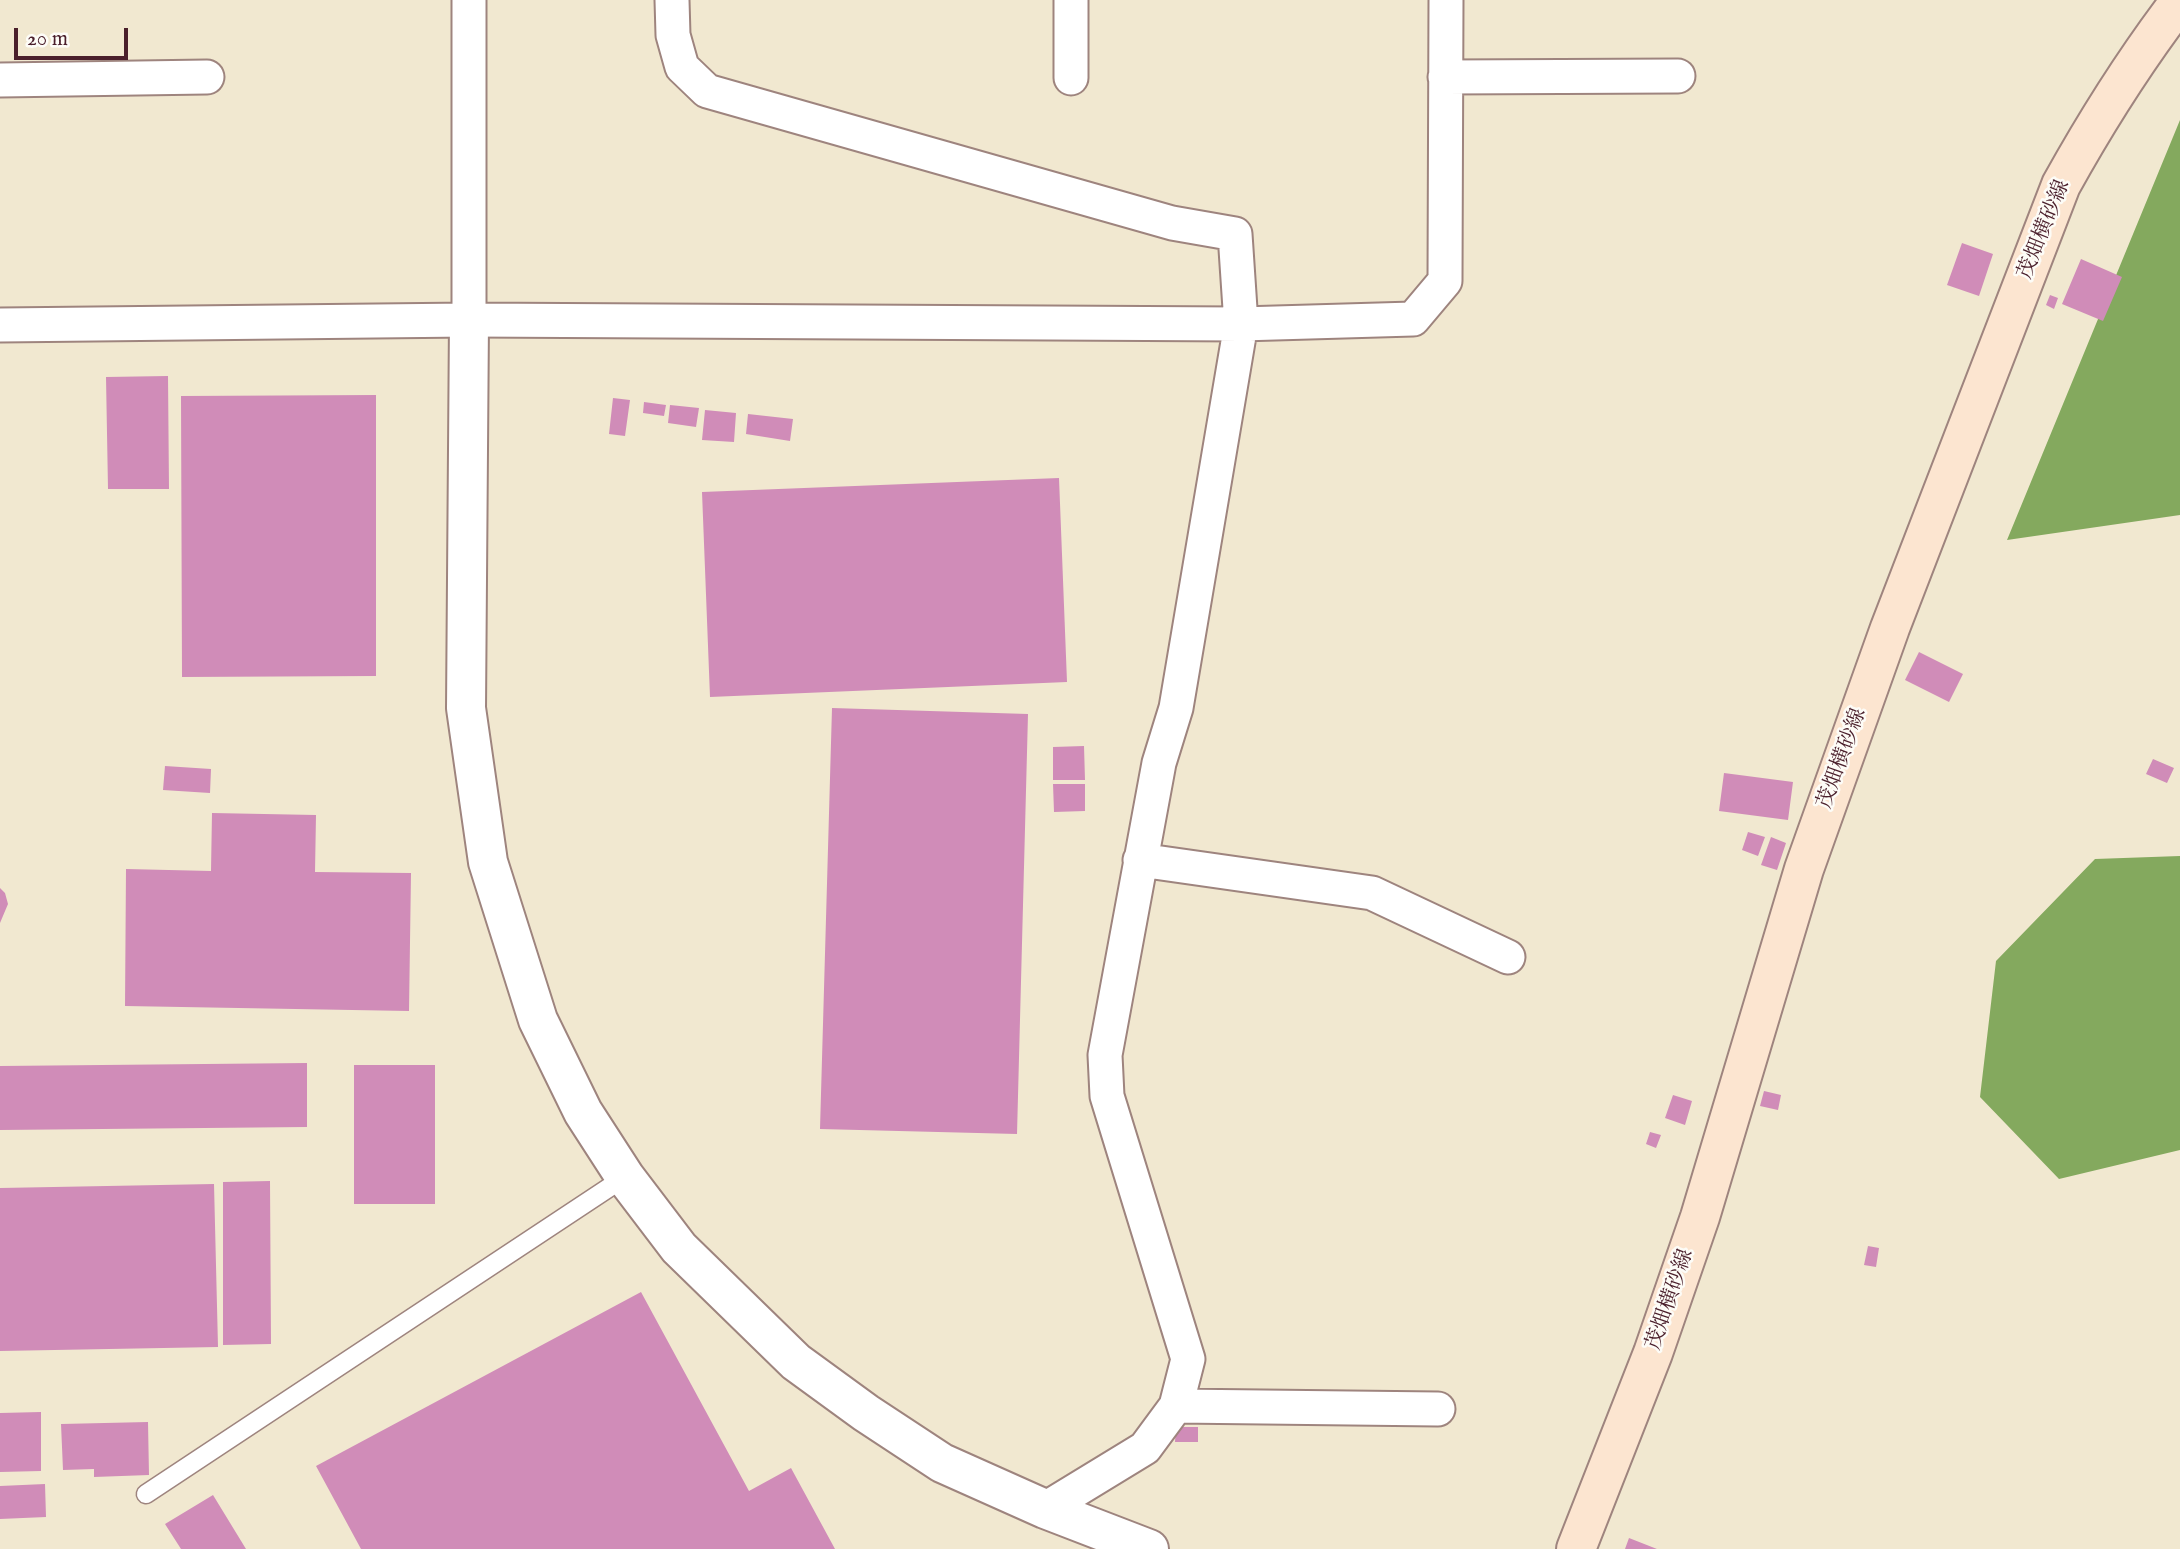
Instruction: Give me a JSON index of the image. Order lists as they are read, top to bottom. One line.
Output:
{"streets":{"main road":["茂畑横砂線"]},"scale_bar":"20 m"}
